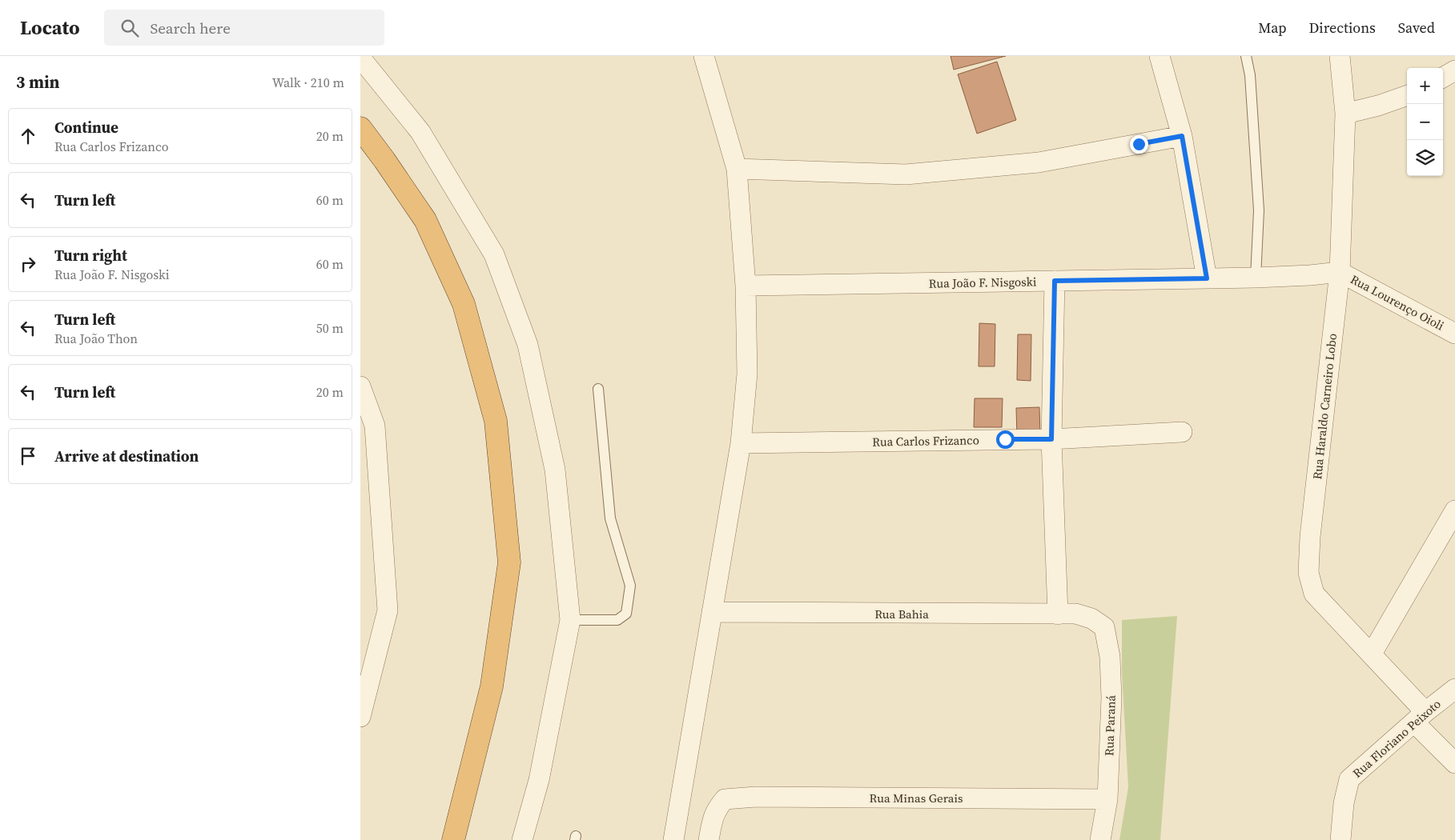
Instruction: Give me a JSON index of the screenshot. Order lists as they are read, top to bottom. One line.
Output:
{"streets":{"street":["Rua João F. Nisgoski","Rua Lourenço Oioli","Rua Haraldo Carneiro Lobo","Rua Carlos Frizanco","Rua Bahia","Rua Paraná","Rua Floriano Peixoto","Rua Minas Gerais"]},"crossings":[["Rua João F. Nisgoski","Rua Lourenço Oioli"],["Rua João F. Nisgoski","Rua Haraldo Carneiro Lobo"],["Rua Lourenço Oioli","Rua Haraldo Carneiro Lobo"],["Rua Haraldo Carneiro Lobo","Rua Floriano Peixoto"],["Rua Bahia","Rua Paraná"],["Rua Paraná","Rua Minas Gerais"]],"page":{"header":"Locato","search":"Search here","nav":["Map","Directions","Saved"],"heading":["3 min","Walk · 210 m"],"map_buttons":["+","−"],"list":[["Continue","Rua Carlos Frizanco","20 m"],["Turn left","60 m"],["Turn right","Rua João F. Nisgoski","60 m"],["Turn left","Rua João Thon","50 m"],["Turn left","20 m"],"Arrive at destination"]}}
